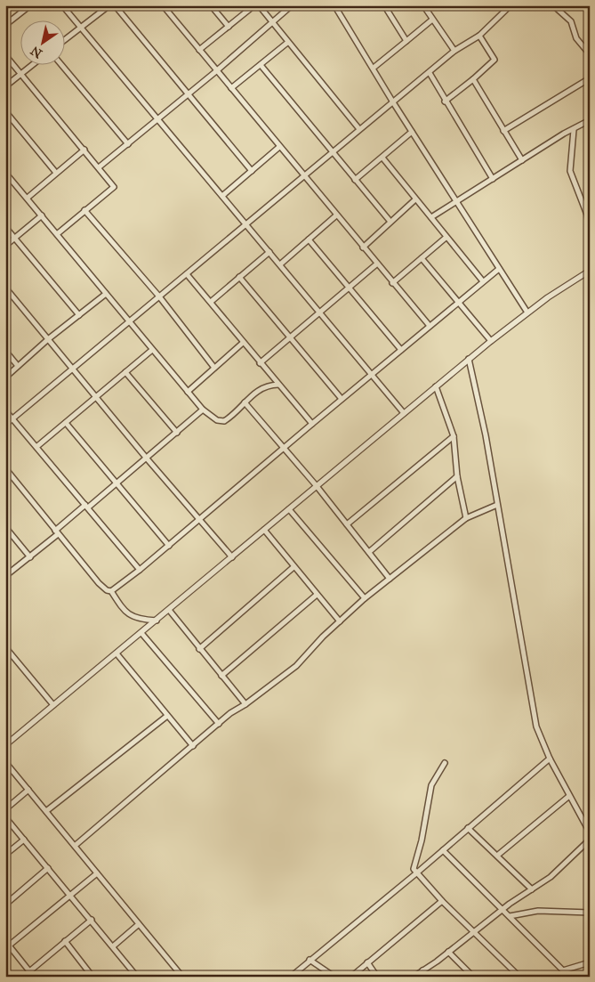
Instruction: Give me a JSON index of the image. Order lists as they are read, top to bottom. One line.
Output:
{"north":"bottom left"}
